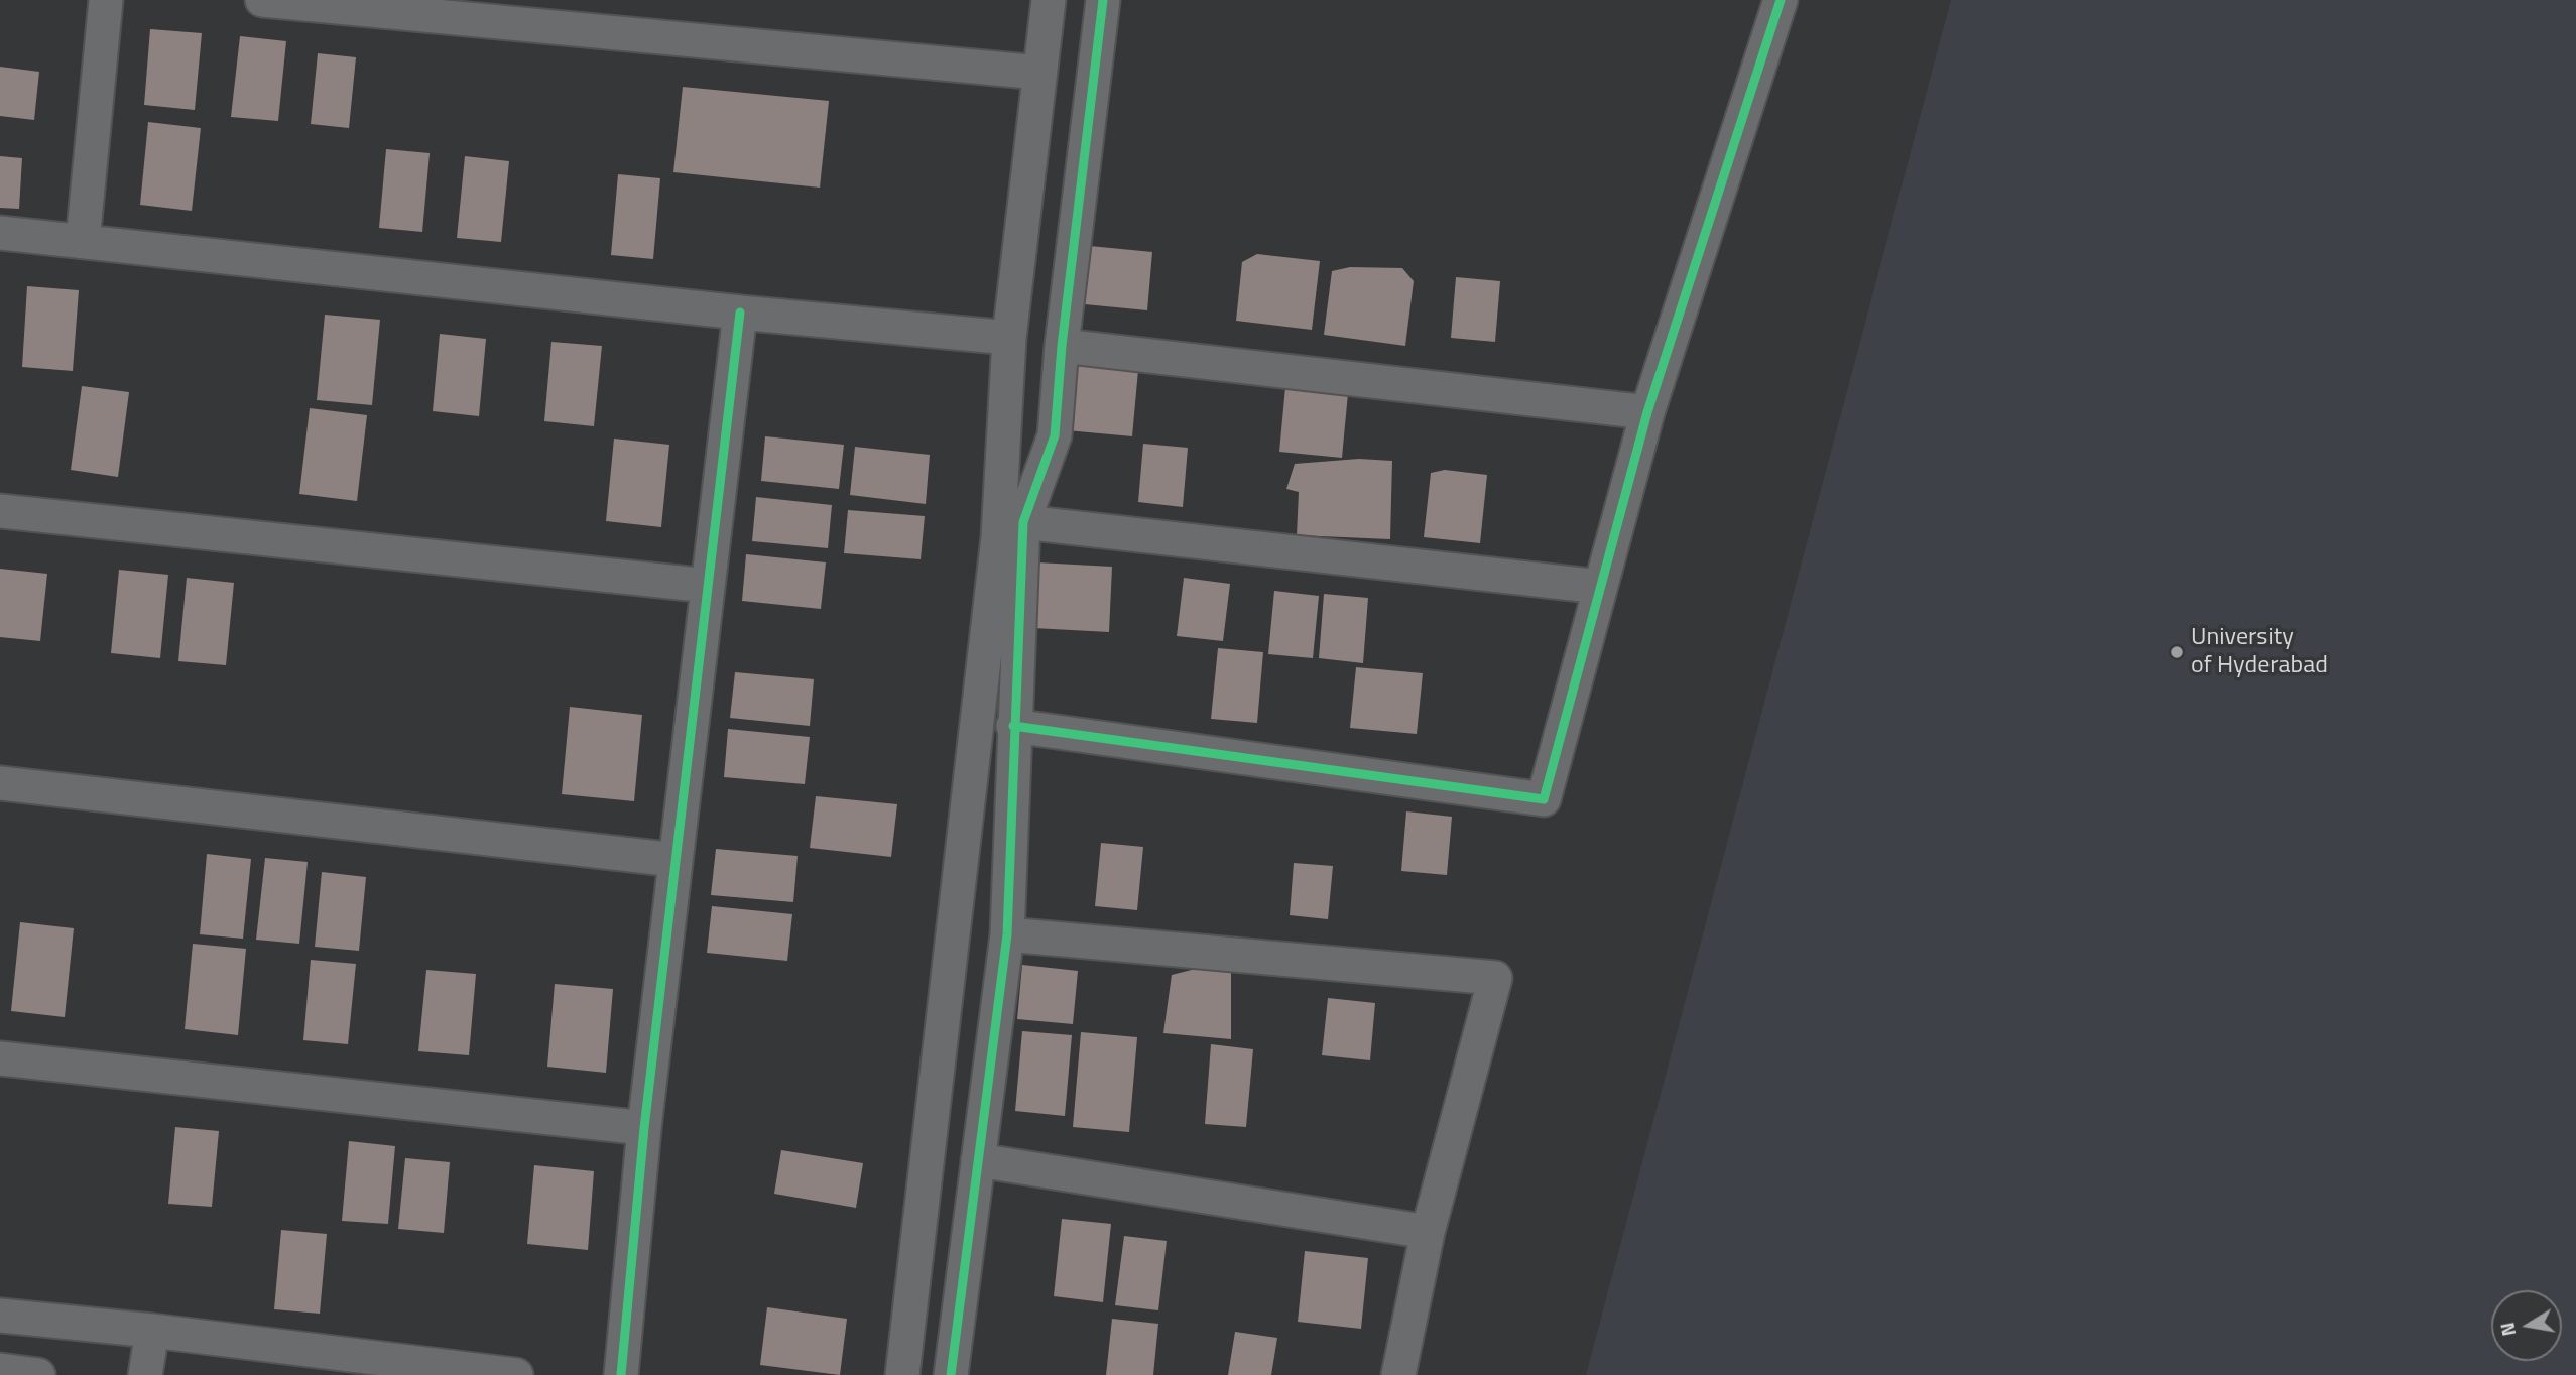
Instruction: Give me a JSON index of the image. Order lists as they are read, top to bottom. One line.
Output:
{"places":["University of Hyderabad"],"north":"left"}
